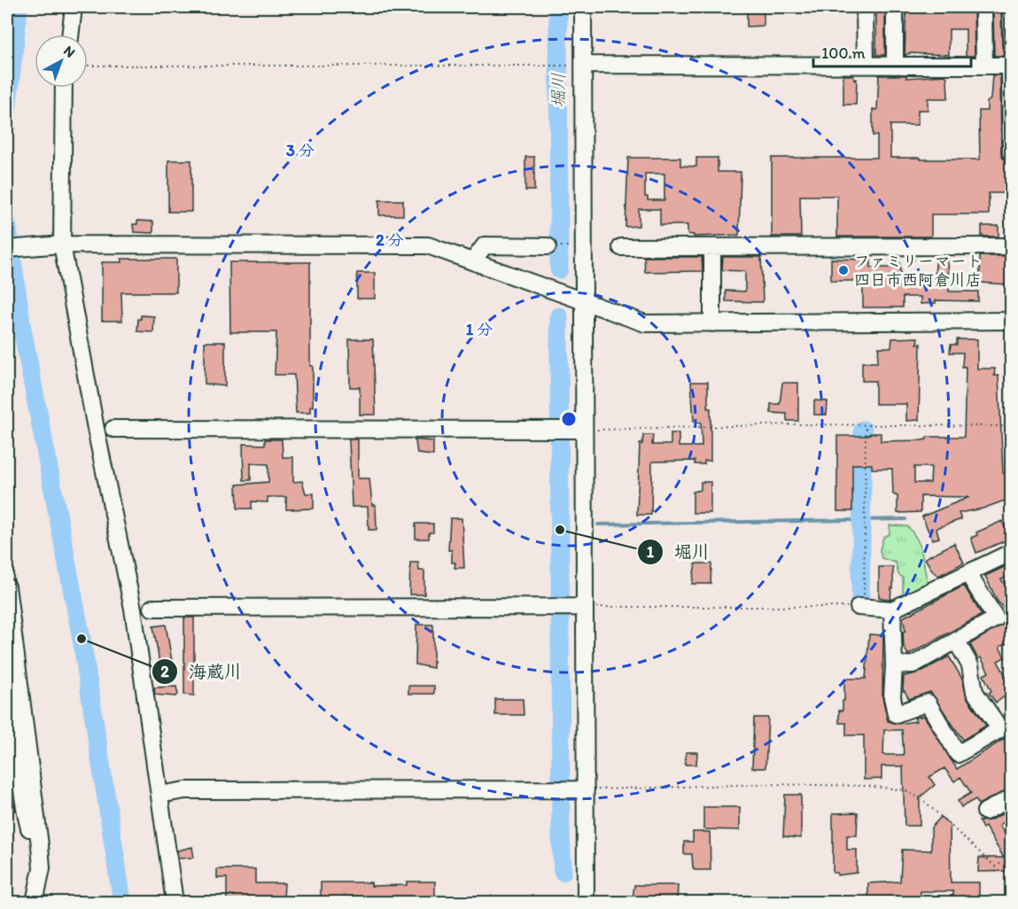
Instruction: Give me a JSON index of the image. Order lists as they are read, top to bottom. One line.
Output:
{"water":["堀川"],"places":["ファミリーマート 四日市西阿倉川店","堀川","海蔵川"],"scale_bar":"100 m","north":"top right","rings":["3 分","2 分","1 分"]}
